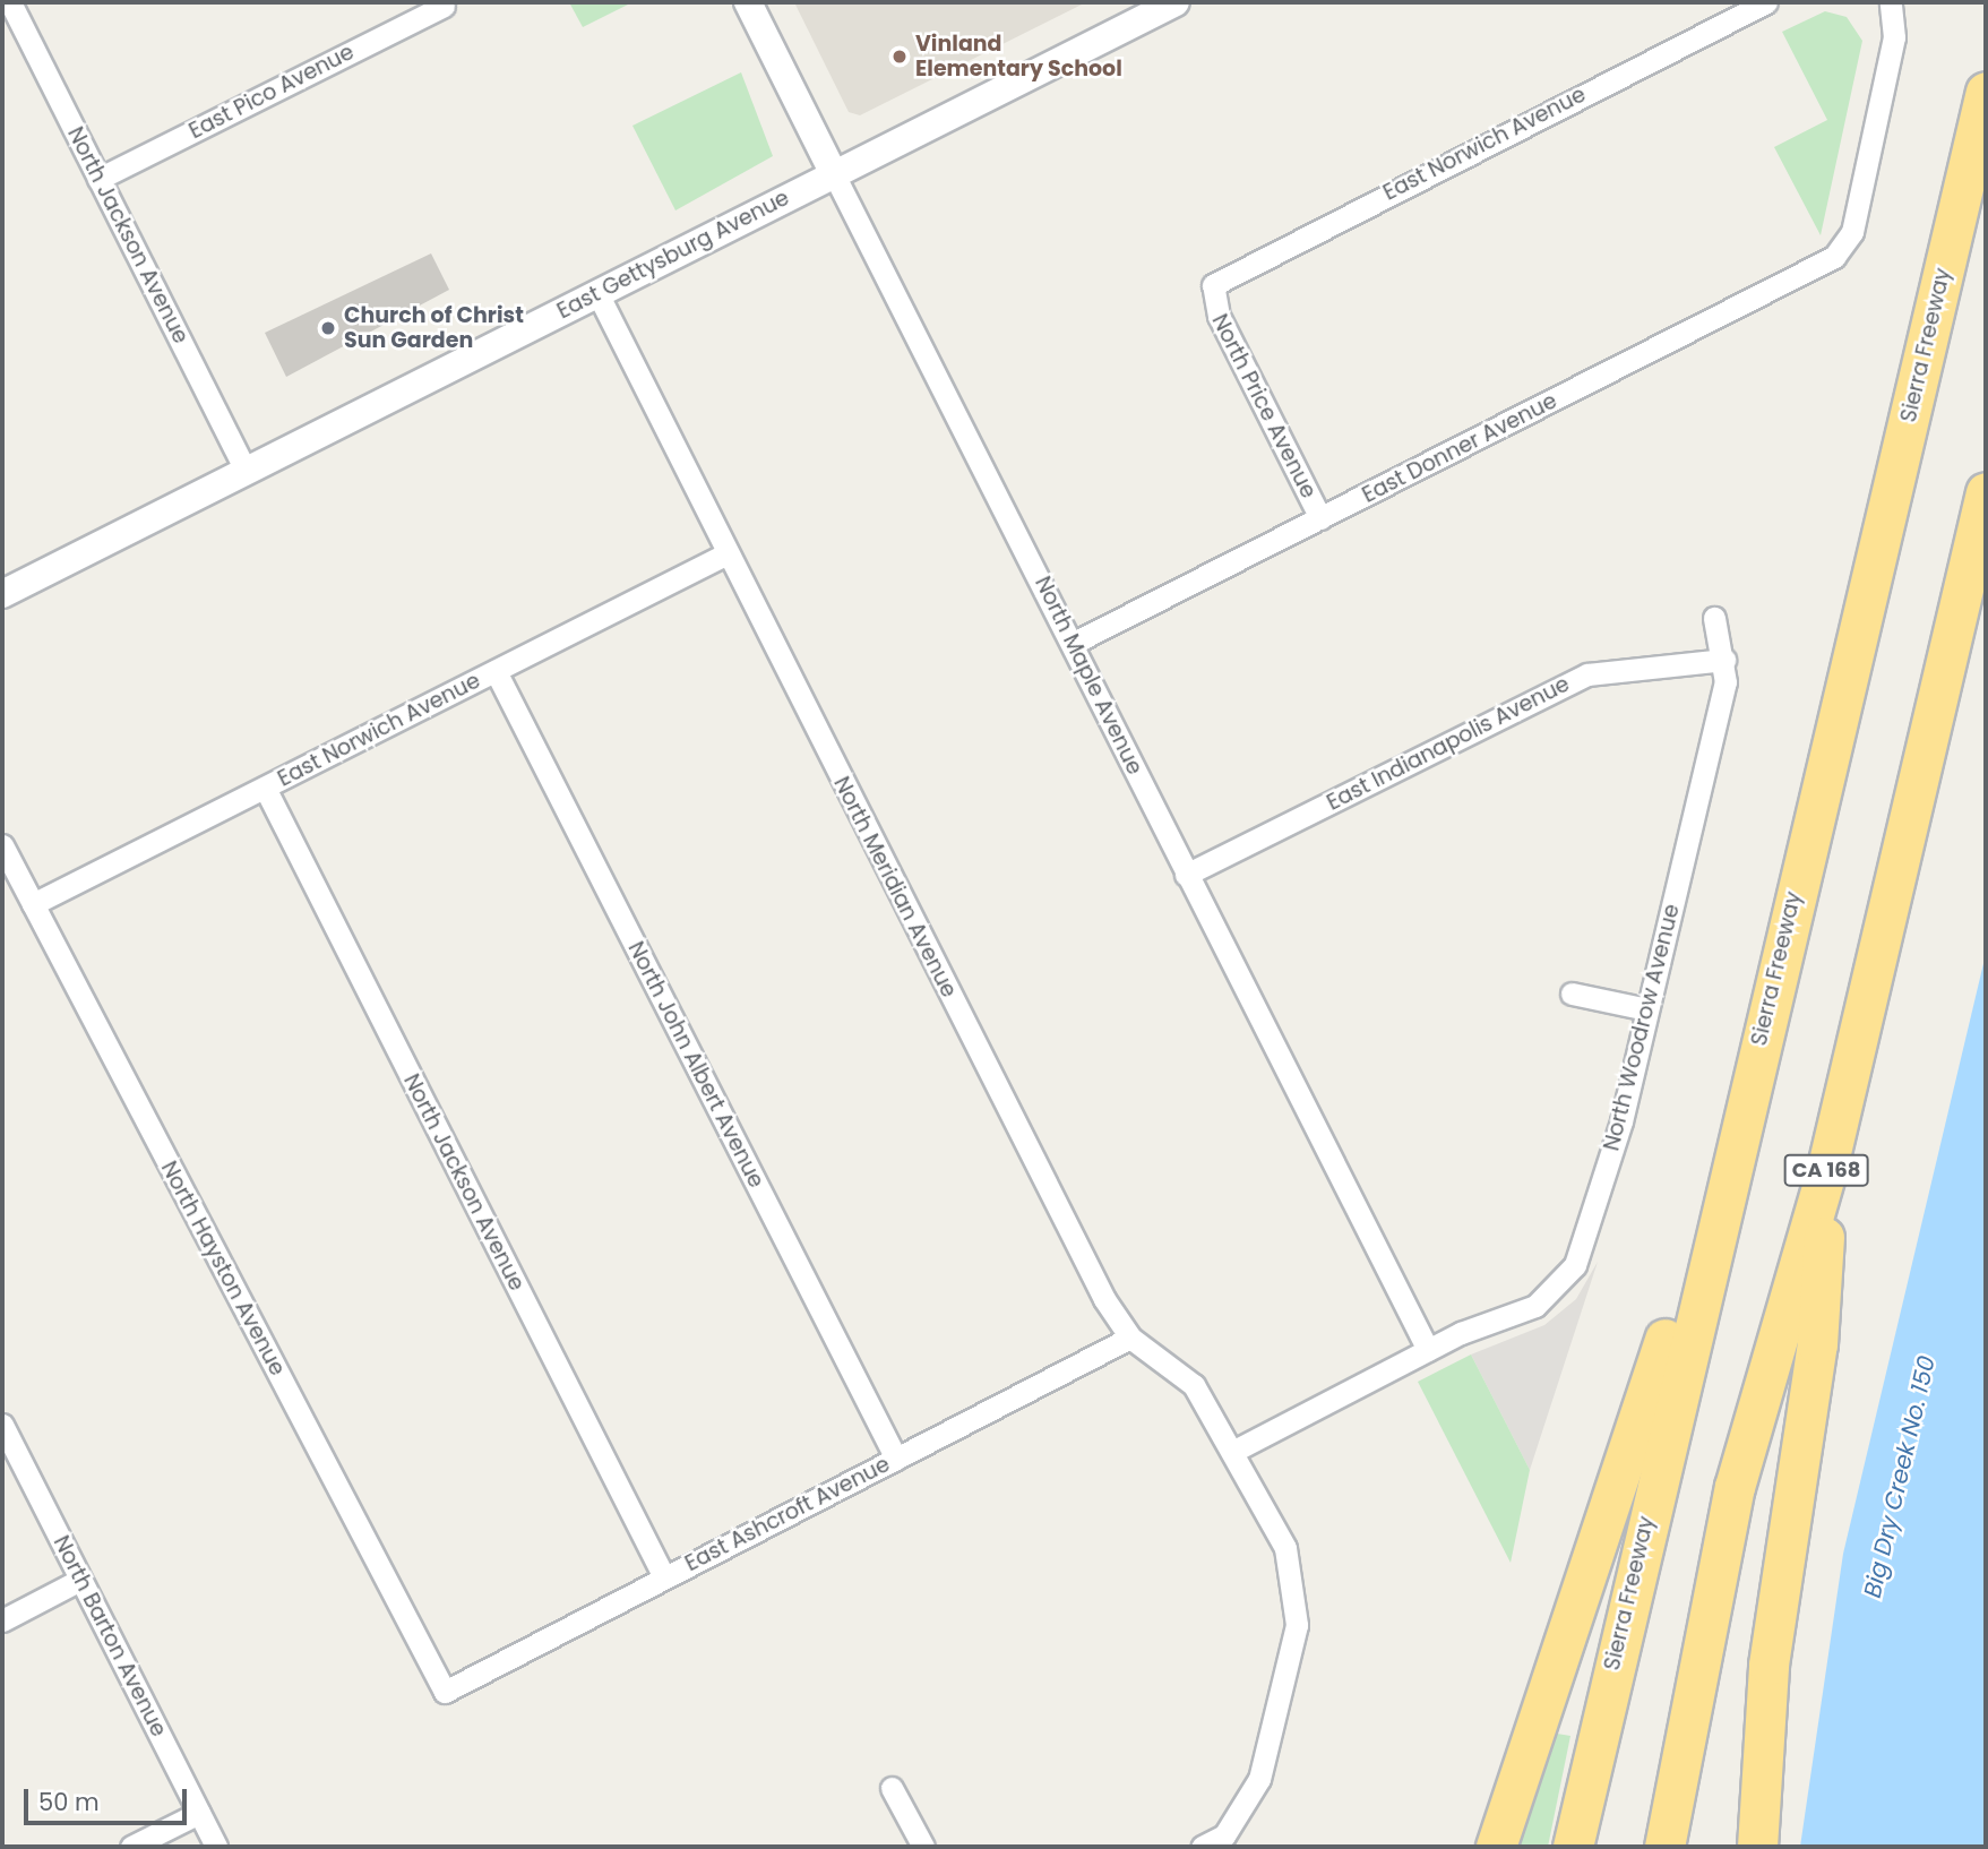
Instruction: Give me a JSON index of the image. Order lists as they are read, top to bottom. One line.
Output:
{"streets":{"highway":["Sierra Freeway","CA 168"],"street":["East Pico Avenue","East Norwich Avenue","North Jackson Avenue","East Gettysburg Avenue","North Price Avenue","East Donner Avenue","North Maple Avenue","East Indianapolis Avenue","North Meridian Avenue","North Woodrow Avenue","North John Albert Avenue","North Hayston Avenue","East Ashcroft Avenue","North Barton Avenue"]},"crossings":[["East Pico Avenue","North Jackson Avenue"],["East Norwich Avenue","North Jackson Avenue"],["East Norwich Avenue","North Price Avenue"],["East Norwich Avenue","North Meridian Avenue"],["East Norwich Avenue","North John Albert Avenue"],["East Norwich Avenue","North Hayston Avenue"],["North Jackson Avenue","East Gettysburg Avenue"],["North Jackson Avenue","East Ashcroft Avenue"],["East Gettysburg Avenue","North Maple Avenue"],["East Gettysburg Avenue","North Meridian Avenue"],["North Price Avenue","East Donner Avenue"],["East Donner Avenue","North Maple Avenue"],["North Maple Avenue","East Indianapolis Avenue"],["North Maple Avenue","North Woodrow Avenue"],["East Indianapolis Avenue","North Woodrow Avenue"],["North Meridian Avenue","North Woodrow Avenue"],["North Meridian Avenue","East Ashcroft Avenue"],["North John Albert Avenue","East Ashcroft Avenue"],["North Hayston Avenue","East Ashcroft Avenue"]],"water":["Big Dry Creek No. 150"],"places":["Vinland Elementary School","Church of Christ Sun Garden"],"scale_bar":"50 m"}
